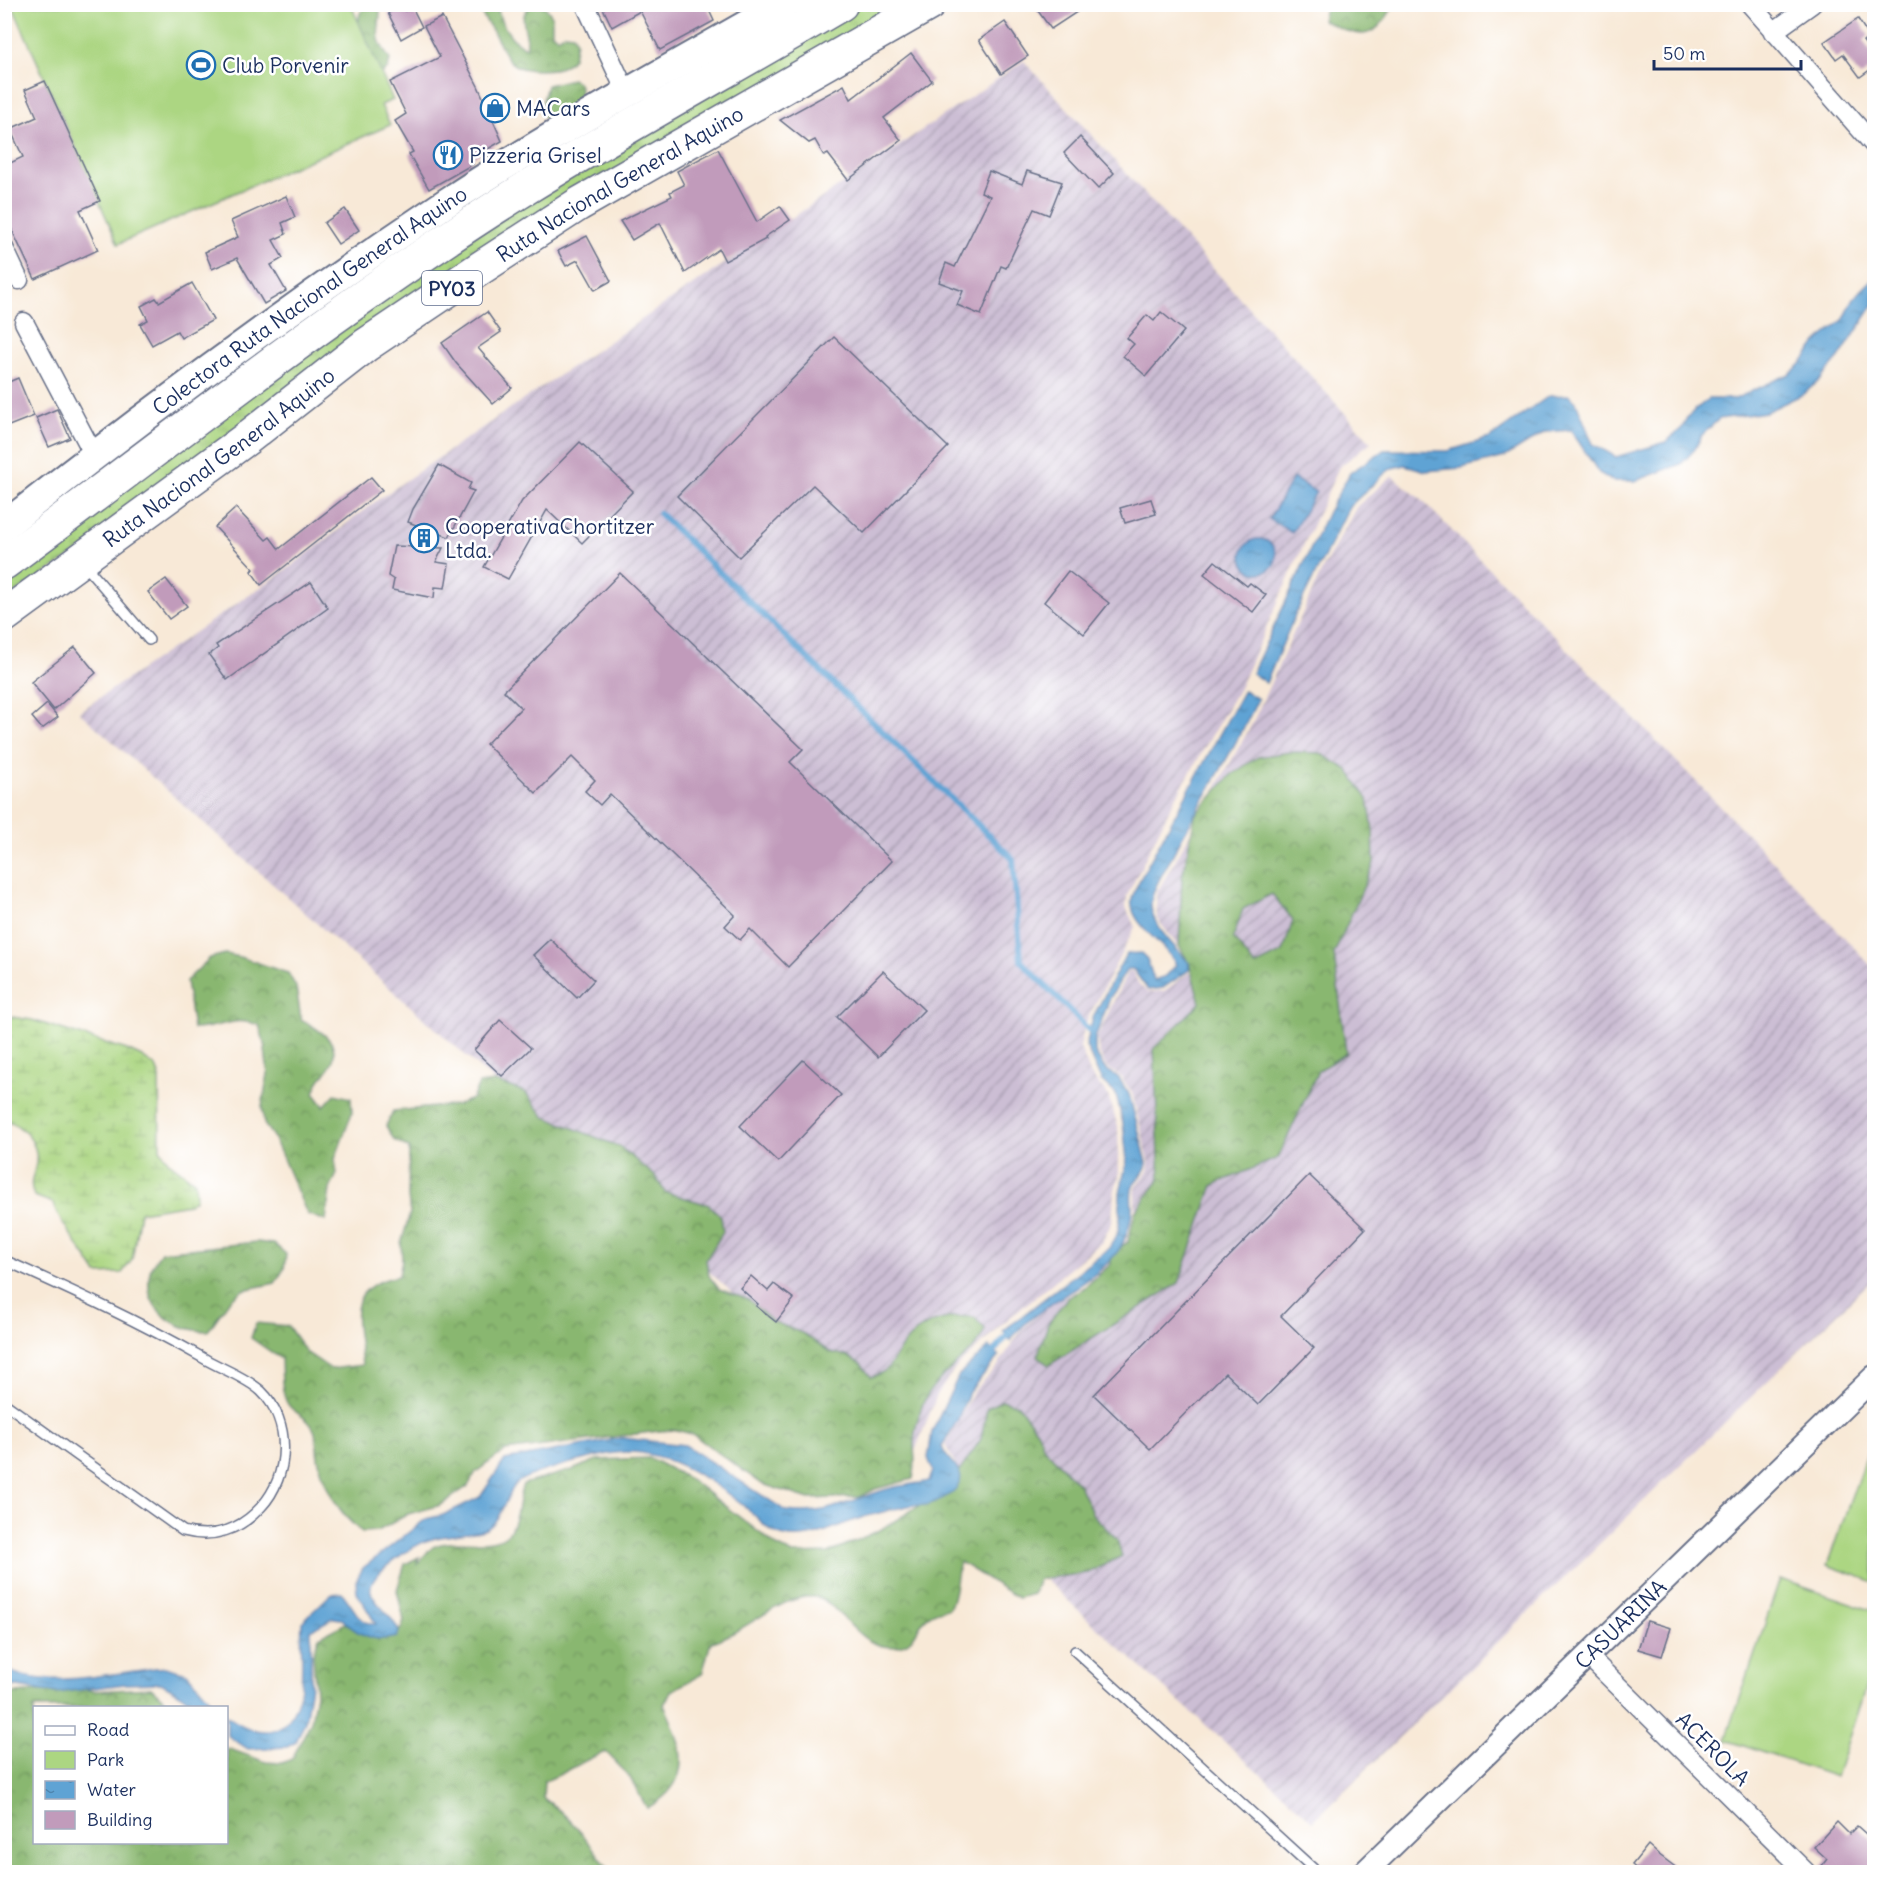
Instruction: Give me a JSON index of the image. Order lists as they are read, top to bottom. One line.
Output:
{"streets":{"highway":["Ruta Nacional General Aquino","PY03"],"main road":["Colectora Ruta Nacional General Aquino"],"street":["CASUARINA","ACEROLA"]},"crossings":[["CASUARINA","ACEROLA"]],"places":{"sports":["Club Porvenir"],"shop":["MACars"],"restaurant":["Pizzeria Grisel"],"building":["CooperativaChortitzer Ltda."]},"legend":["Road","Park","Water","Building"],"scale_bar":"50 m"}
